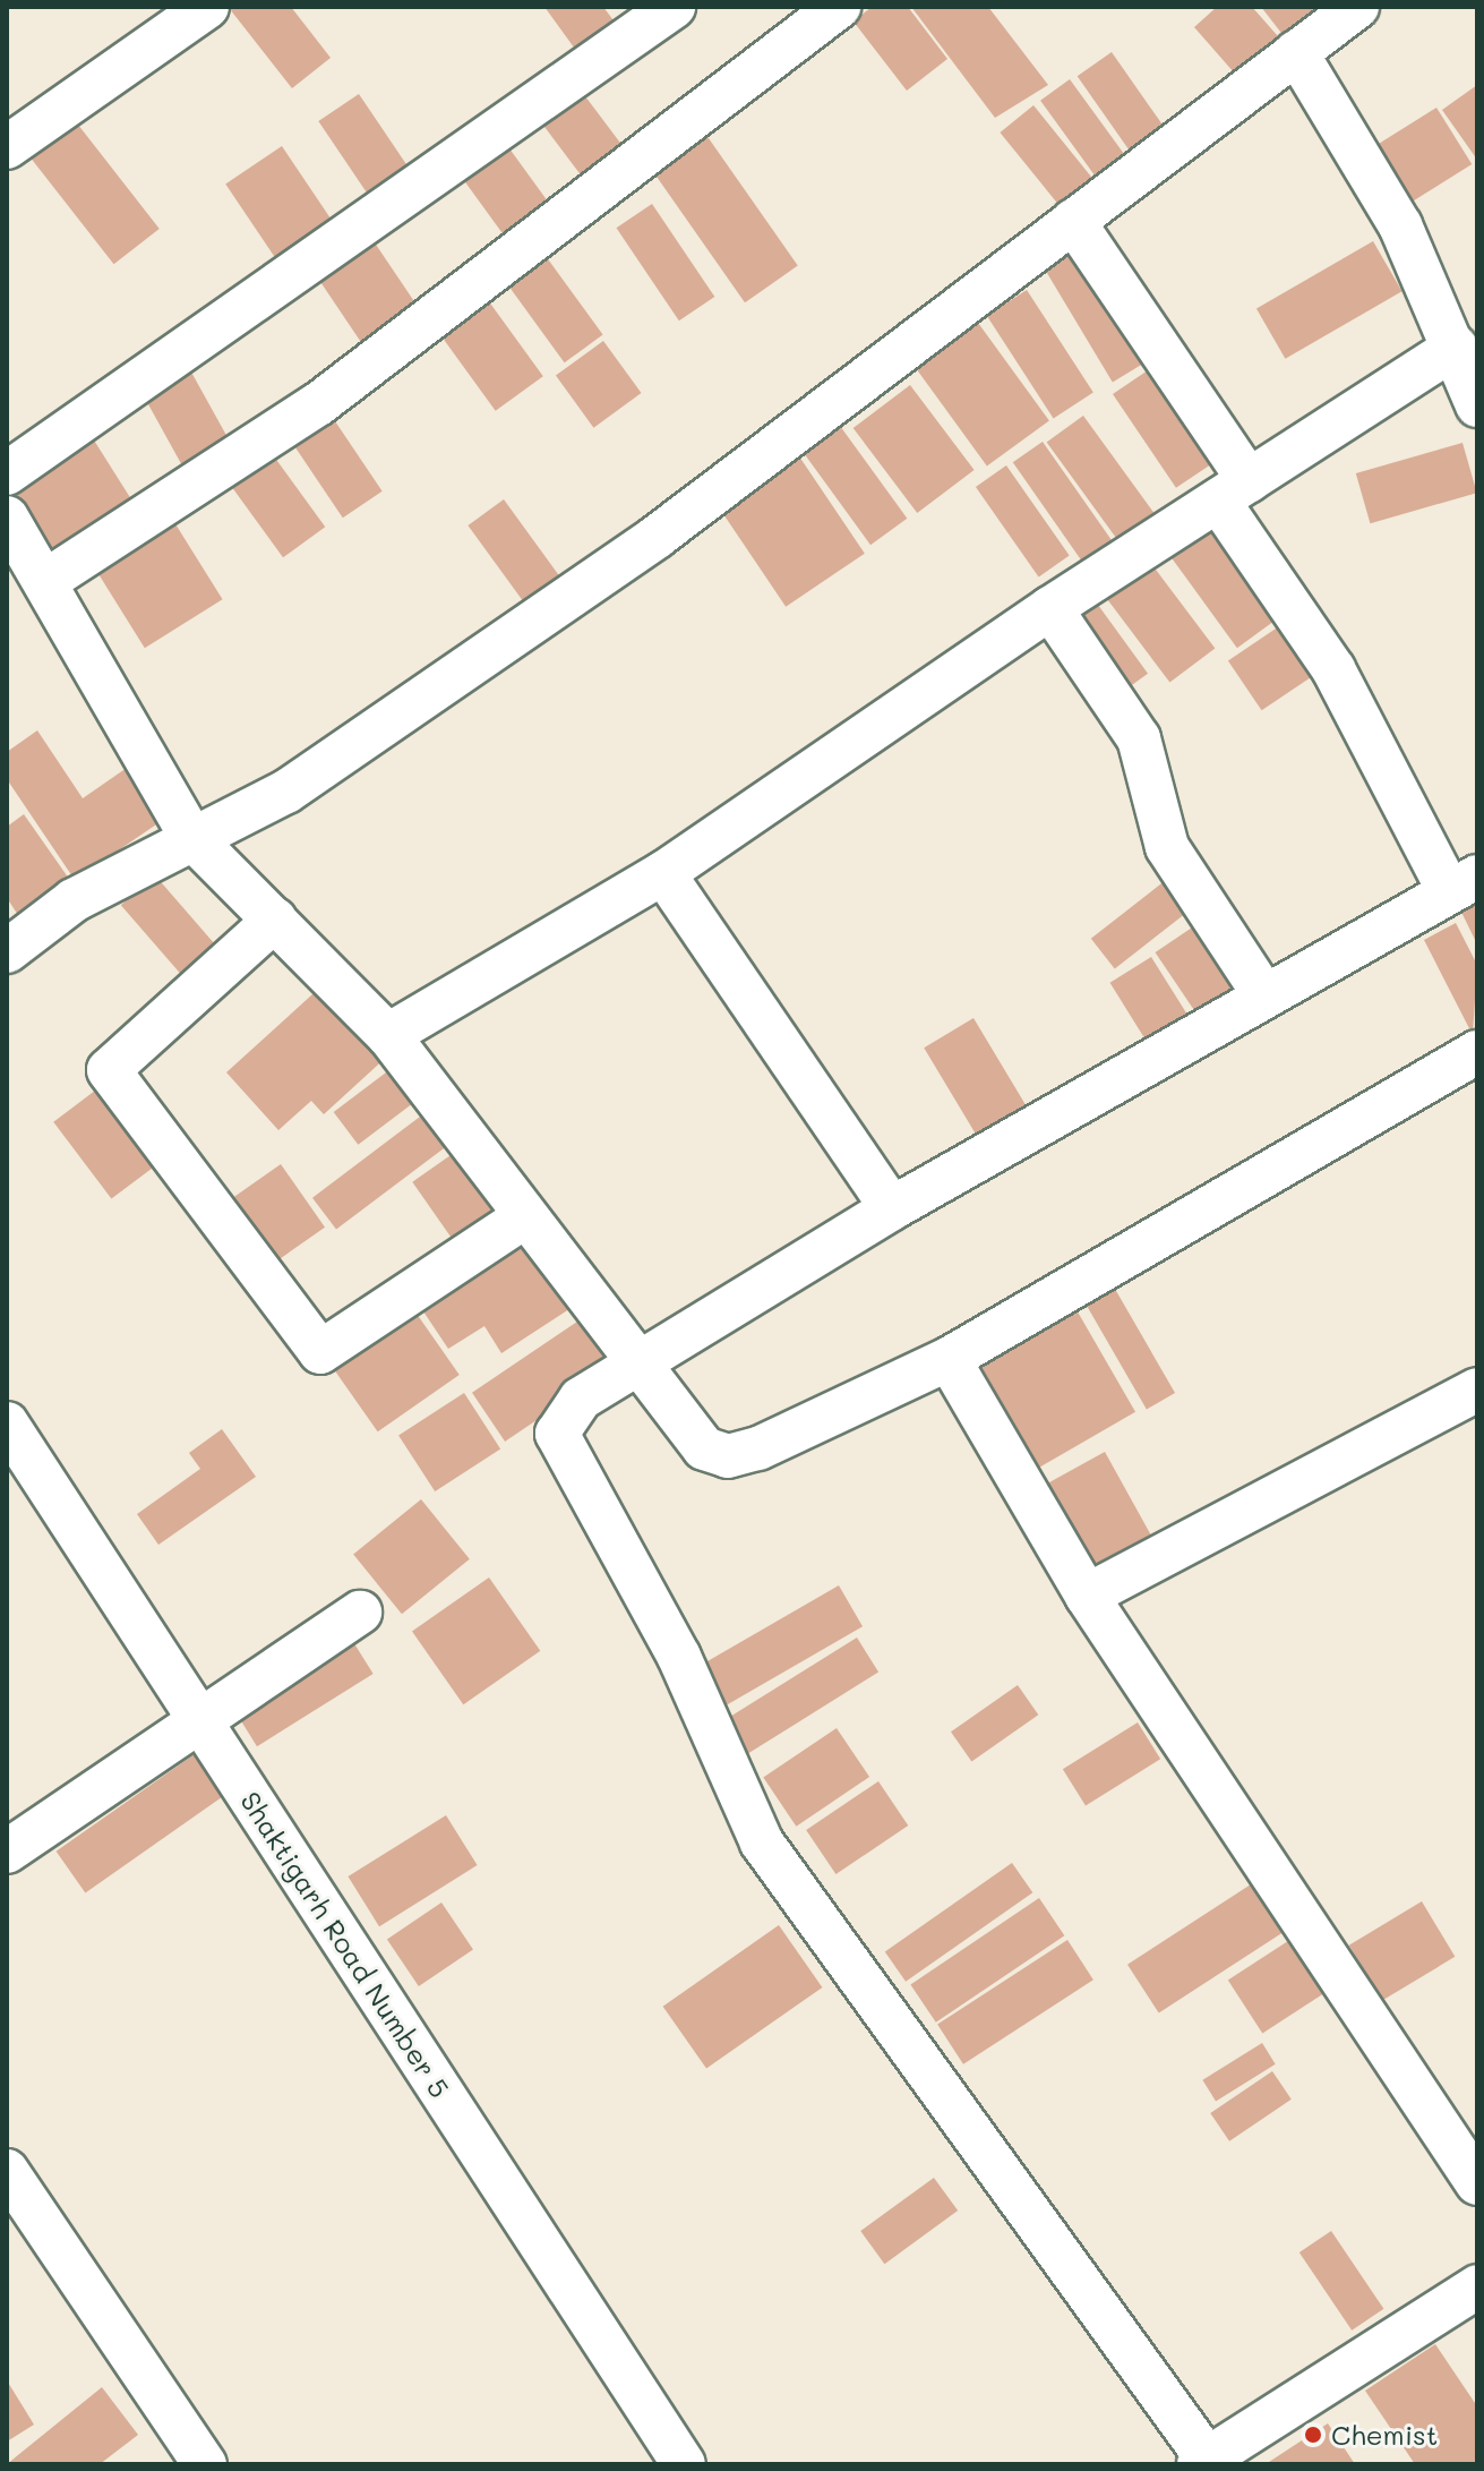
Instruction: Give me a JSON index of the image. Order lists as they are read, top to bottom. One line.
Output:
{"streets":{"street":["Shaktigarh Road Number 5"]},"places":["Chemist"]}
